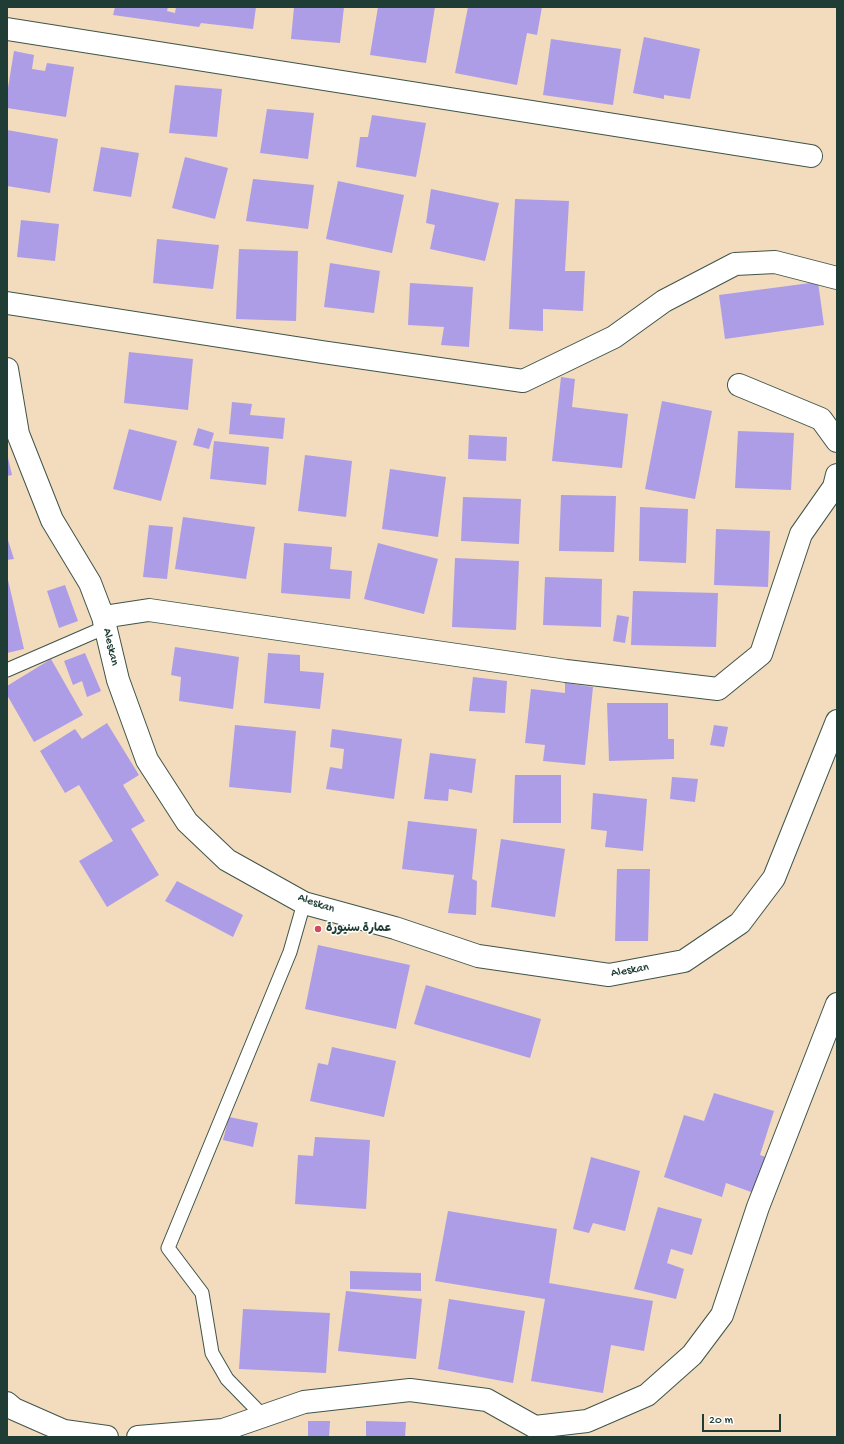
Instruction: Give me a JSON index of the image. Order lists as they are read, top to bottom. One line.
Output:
{"streets":{"street":["Aleskan"]},"places":["عمارة سنيورة"],"scale_bar":"20 m"}
